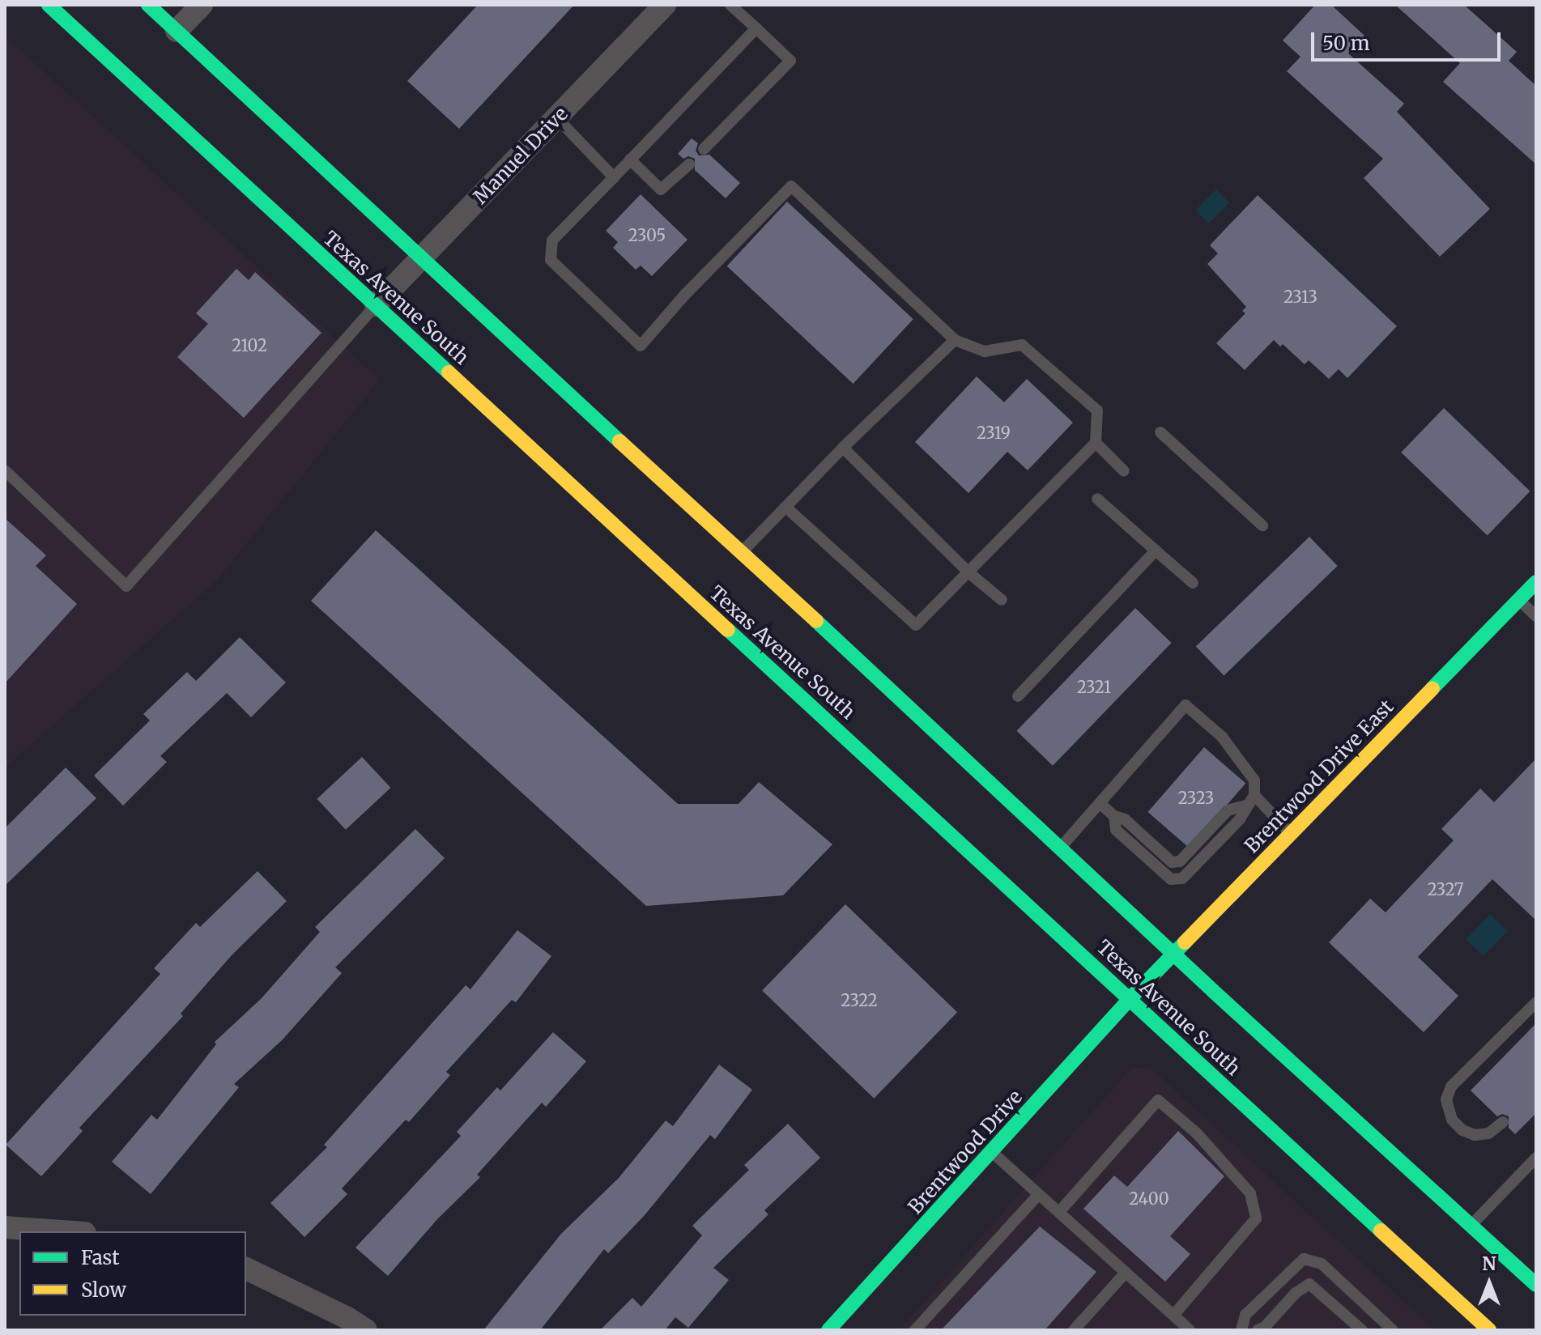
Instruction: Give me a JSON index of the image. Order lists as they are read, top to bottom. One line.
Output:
{"streets":{"main road":["Texas Avenue South","Brentwood Drive East","Brentwood Drive"],"street":["Manuel Drive"]},"crossings":[["Manuel Drive","Texas Avenue South"],["Texas Avenue South","Brentwood Drive East"],["Texas Avenue South","Brentwood Drive"],["Brentwood Drive East","Brentwood Drive"]],"house_numbers":["2305","2313","2102","2319","2321","2323","2327","2322","2400"],"legend":["Fast","Slow"],"scale_bar":"50 m","north":"top"}
